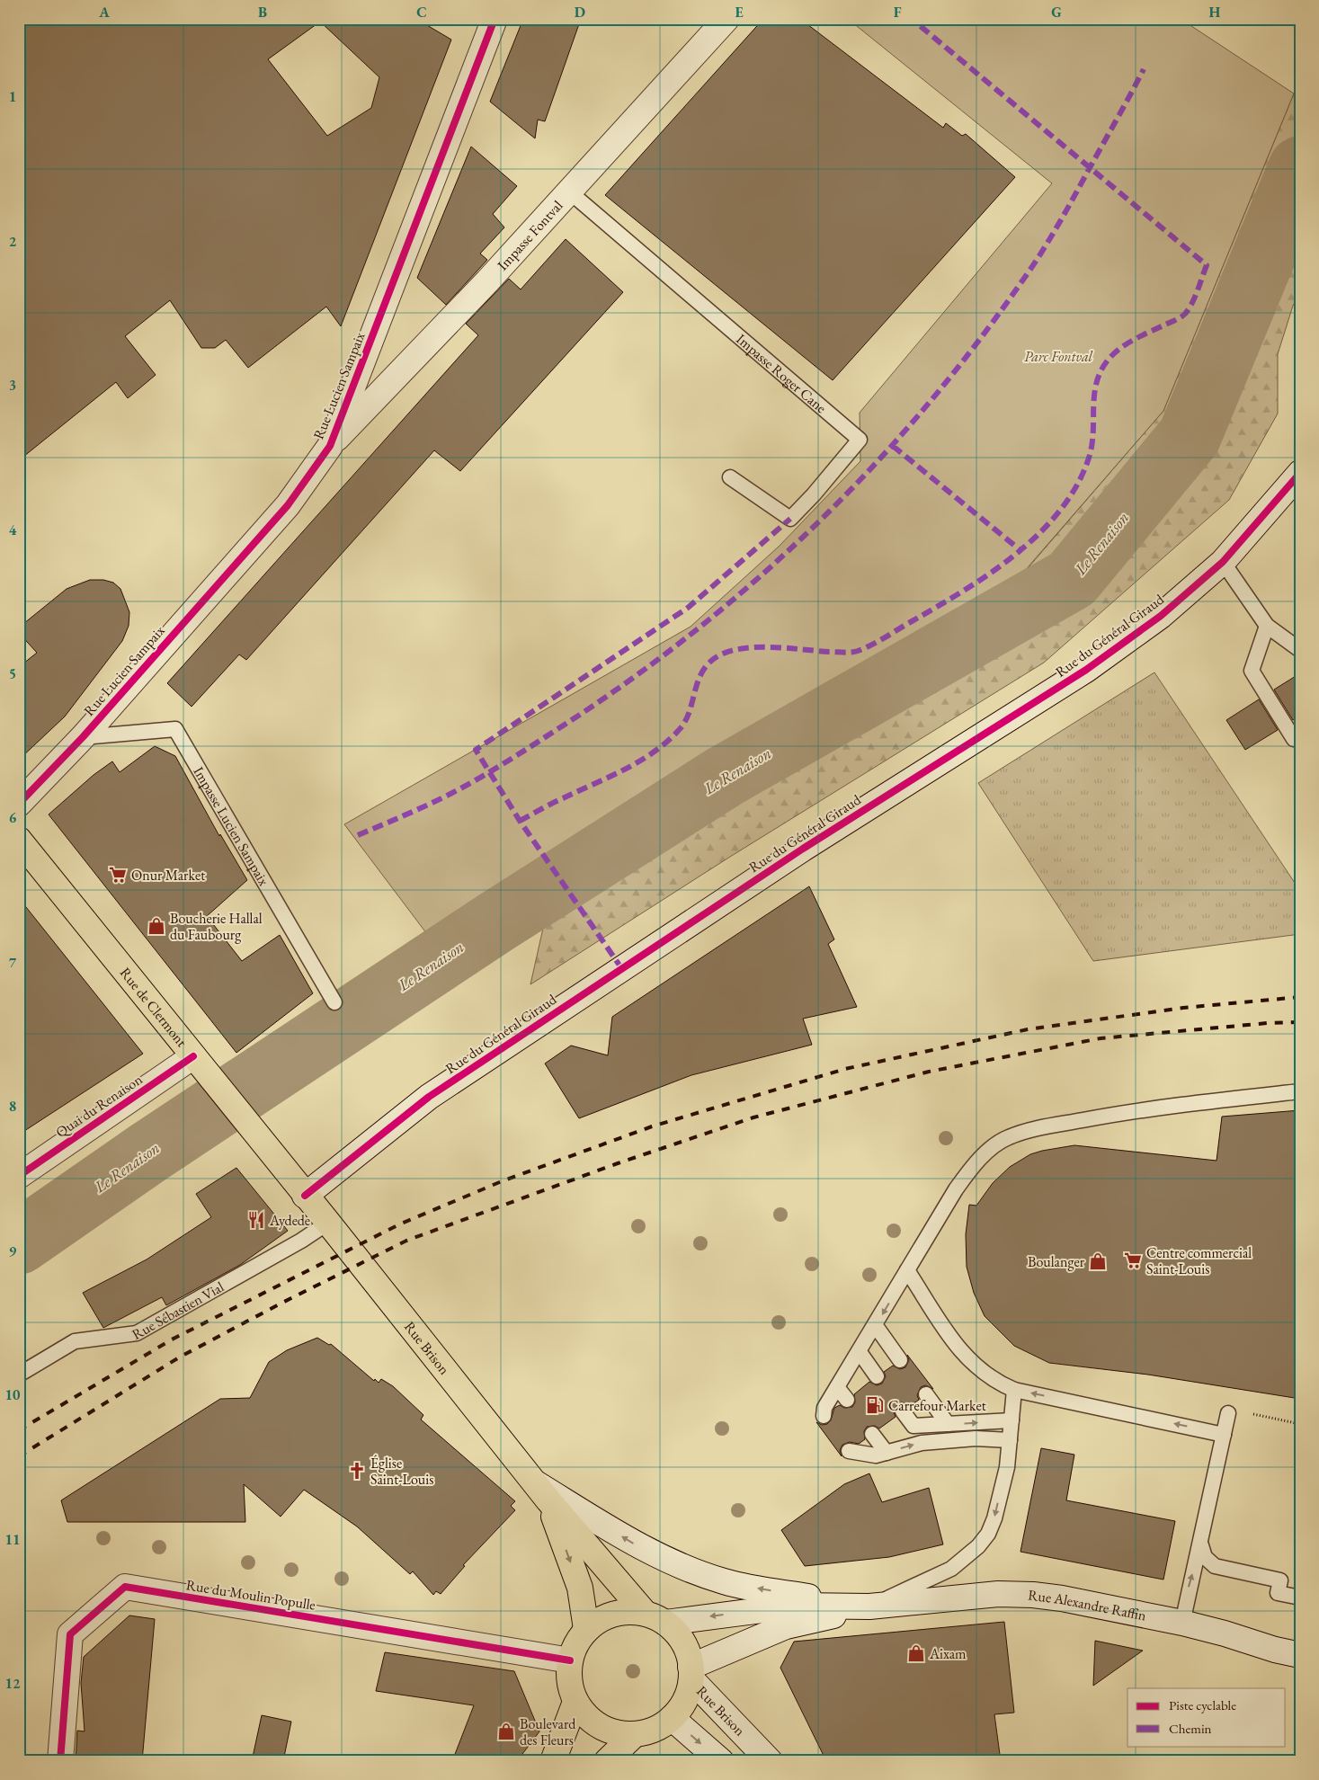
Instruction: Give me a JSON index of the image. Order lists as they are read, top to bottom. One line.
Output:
{"streets":{"main road":["Rue de Clermont","Rue Brison"],"street":["Impasse Fontval","Rue Lucien Sampaix","Rue du Général Giraud","Quai du Renaison","Rue du Moulin Populle","Rue Alexandre Raffin"],"lane":["Impasse Roger Cane","Impasse Lucien Sampaix","Rue Sébastien Vial"]},"crossings":[["Impasse Fontval","Impasse Roger Cane"],["Impasse Fontval","Rue Lucien Sampaix"],["Rue Lucien Sampaix","Impasse Lucien Sampaix"],["Rue du Général Giraud","Rue de Clermont"],["Rue du Général Giraud","Rue Brison"],["Rue de Clermont","Quai du Renaison"],["Rue de Clermont","Rue Brison"],["Rue Sébastien Vial","Rue Brison"],["Rue Brison","Rue du Moulin Populle"],["Rue Brison","Rue Alexandre Raffin"],["Rue du Moulin Populle","Rue Alexandre Raffin"]],"water":["Le Renaison"],"parks":["Parc Fontval"],"places":{"supermarket":["Onur Market","Centre commercial Saint-Louis"],"shop":["Boucherie Hallal du Faubourg","Boulanger","Aixam","Boulevard des Fleurs"],"restaurant":["Aydede"],"fuel station":["Carrefour Market"],"church":["Église Saint-Louis"]},"legend":["Piste cyclable","Chemin"],"grid":{"columns":["A","B","C","D","E","F","G","H"],"rows":["1","2","3","4","5","6","7","8","9","10","11","12"]}}
